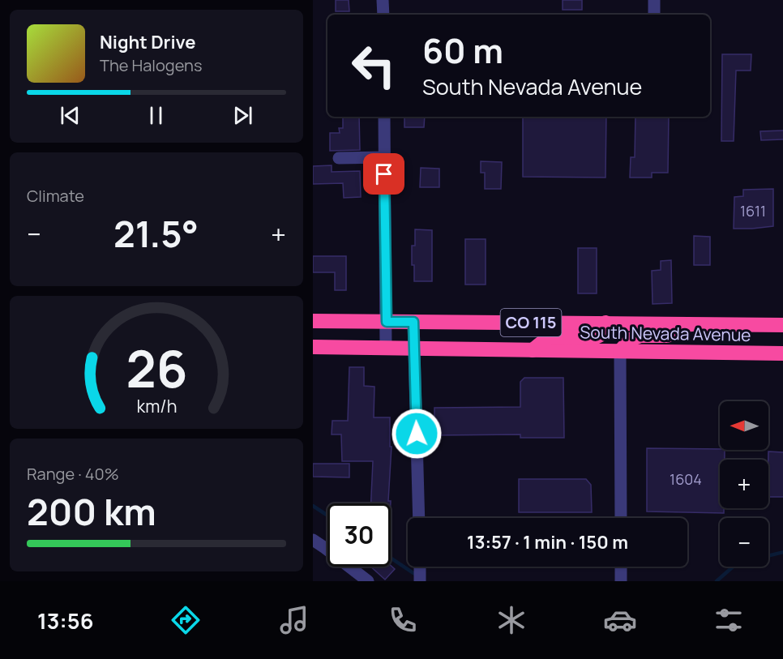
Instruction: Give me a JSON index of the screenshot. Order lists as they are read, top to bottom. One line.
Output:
{"streets":{"highway":["CO 115","South Nevada Avenue"]},"house_numbers":["1611","1604"],"north":"left","page":{"turn":["60 m","South Nevada Avenue"],"song":["Night Drive","The Halogens"],"tile":["Climate",["Range · 40%","200 km"]],"heat":["−","21.5°","+"],"map_buttons":["+","−"],"limit":"30","trip":"13:57 · 1 min · 150 m","tabs":"13:56","gauge":["26","km/h"]}}
